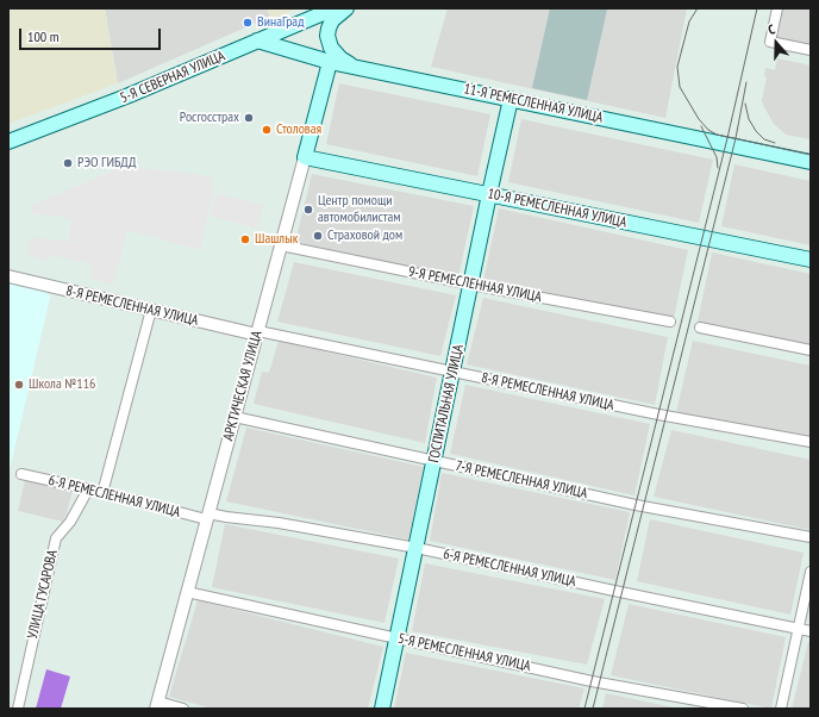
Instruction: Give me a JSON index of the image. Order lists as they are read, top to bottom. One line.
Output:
{"streets":{"main road":["5-Я СЕВЕРНАЯ УЛИЦА","11-Я РЕМЕСЛЕННАЯ УЛИЦА","10-Я РЕМЕСЛЕННАЯ УЛИЦА","АРКТИЧЕСКАЯ УЛИЦА","ГОСПИТАЛЬНАЯ УЛИЦА"],"street":["9-Я РЕМЕСЛЕННАЯ УЛИЦА","8-Я РЕМЕСЛЕННАЯ УЛИЦА","7-Я РЕМЕСЛЕННАЯ УЛИЦА","6-Я РЕМЕСЛЕННАЯ УЛИЦА","УЛИЦА ГУСАРОВА","5-Я РЕМЕСЛЕННАЯ УЛИЦА"]},"crossings":[["5-Я СЕВЕРНАЯ УЛИЦА","11-Я РЕМЕСЛЕННАЯ УЛИЦА"],["11-Я РЕМЕСЛЕННАЯ УЛИЦА","АРКТИЧЕСКАЯ УЛИЦА"],["11-Я РЕМЕСЛЕННАЯ УЛИЦА","ГОСПИТАЛЬНАЯ УЛИЦА"],["10-Я РЕМЕСЛЕННАЯ УЛИЦА","АРКТИЧЕСКАЯ УЛИЦА"],["10-Я РЕМЕСЛЕННАЯ УЛИЦА","ГОСПИТАЛЬНАЯ УЛИЦА"],["9-Я РЕМЕСЛЕННАЯ УЛИЦА","АРКТИЧЕСКАЯ УЛИЦА"],["9-Я РЕМЕСЛЕННАЯ УЛИЦА","ГОСПИТАЛЬНАЯ УЛИЦА"],["8-Я РЕМЕСЛЕННАЯ УЛИЦА","АРКТИЧЕСКАЯ УЛИЦА"],["8-Я РЕМЕСЛЕННАЯ УЛИЦА","ГОСПИТАЛЬНАЯ УЛИЦА"],["АРКТИЧЕСКАЯ УЛИЦА","7-Я РЕМЕСЛЕННАЯ УЛИЦА"],["АРКТИЧЕСКАЯ УЛИЦА","6-Я РЕМЕСЛЕННАЯ УЛИЦА"],["АРКТИЧЕСКАЯ УЛИЦА","5-Я РЕМЕСЛЕННАЯ УЛИЦА"],["ГОСПИТАЛЬНАЯ УЛИЦА","7-Я РЕМЕСЛЕННАЯ УЛИЦА"],["ГОСПИТАЛЬНАЯ УЛИЦА","6-Я РЕМЕСЛЕННАЯ УЛИЦА"],["ГОСПИТАЛЬНАЯ УЛИЦА","5-Я РЕМЕСЛЕННАЯ УЛИЦА"],["6-Я РЕМЕСЛЕННАЯ УЛИЦА","УЛИЦА ГУСАРОВА"]],"places":["ВинаГрад","Росгосстрах","Столовая","РЭО ГИБДД","Центр помощи автомобилистам","Страховой дом","Шашлык","Школа №116"],"scale_bar":"100 m","north":"top"}
